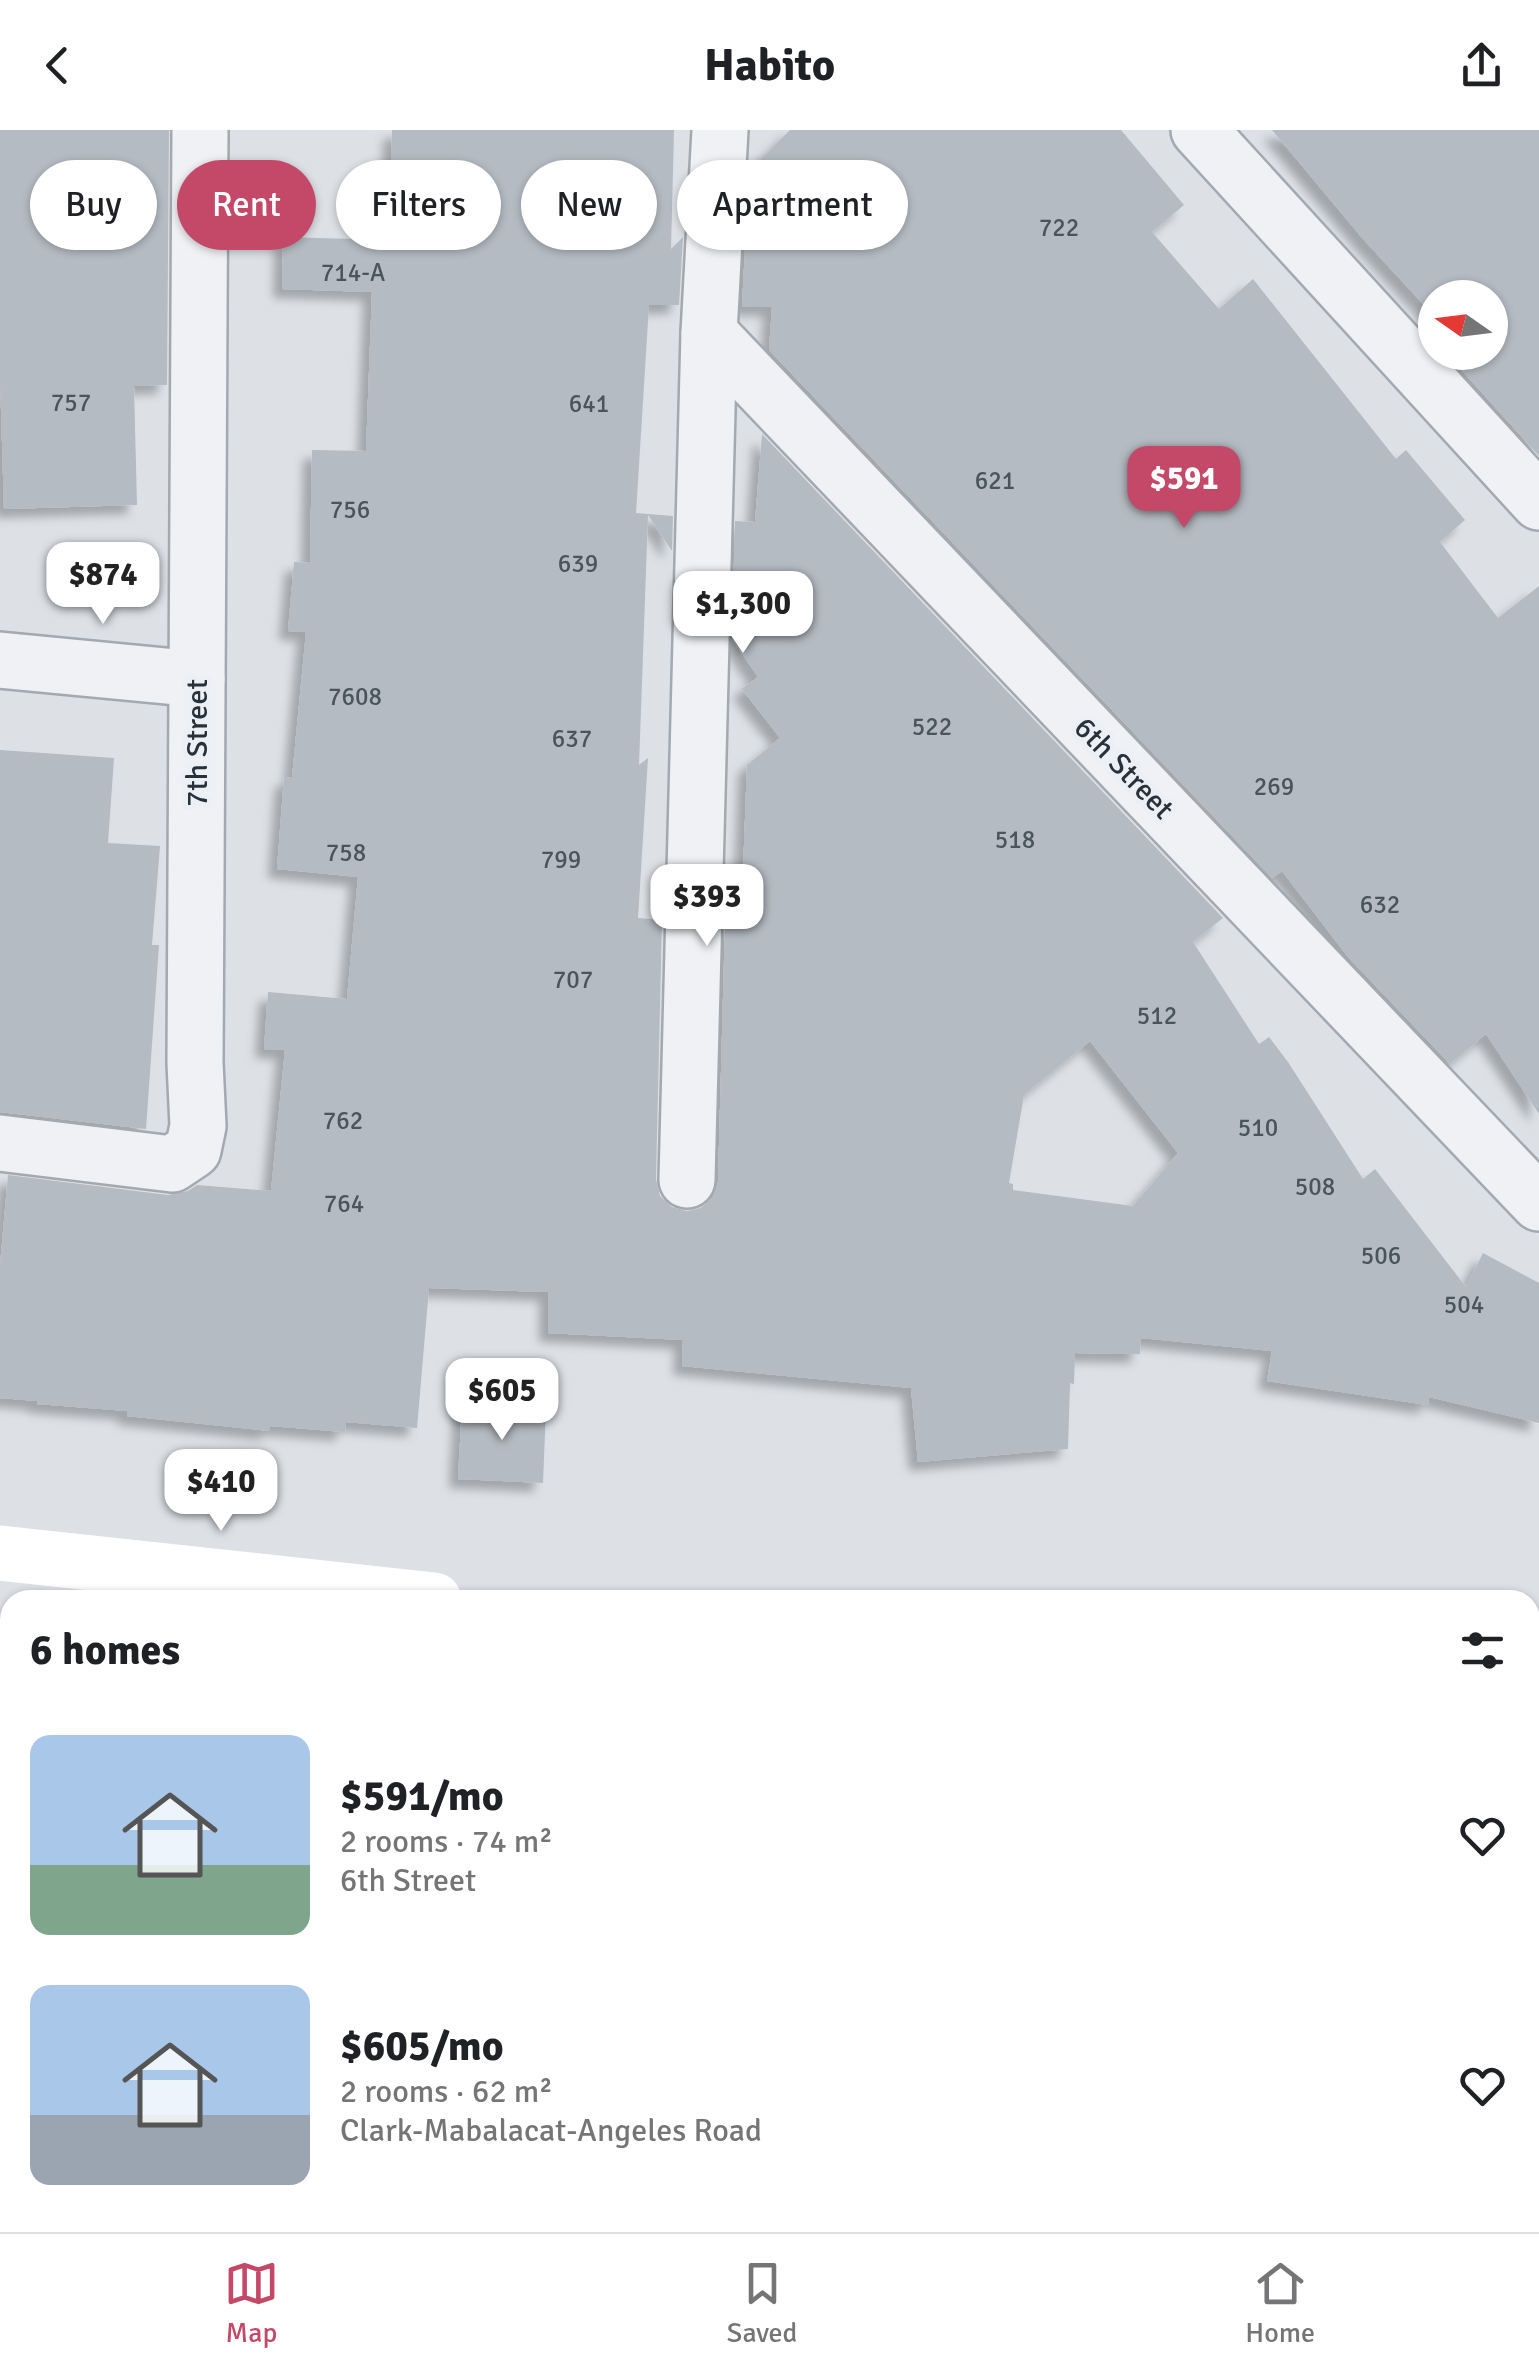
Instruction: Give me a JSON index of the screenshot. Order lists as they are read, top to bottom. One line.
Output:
{"streets":{"street":["7th Street","6th Street"]},"house_numbers":["722","714-A","757","641","621","756","639","7608","522","637","269","518","758","799","632","707","512","762","510","508","764","506","504"],"north":"left","page":{"header":"Habito","chip":["Buy","Rent","Filters","New","Apartment"],"price":["$591","$874","$1,300","$393","$605","$410"],"heading":"6 homes","list":[{"name":"$591/mo","note":"2 rooms · 74 m² · 6th Street"},{"name":"$605/mo","note":"2 rooms · 62 m² · Clark-Mabalacat-Angeles Road"}],"tabs":["Map","Saved","Home"]}}
